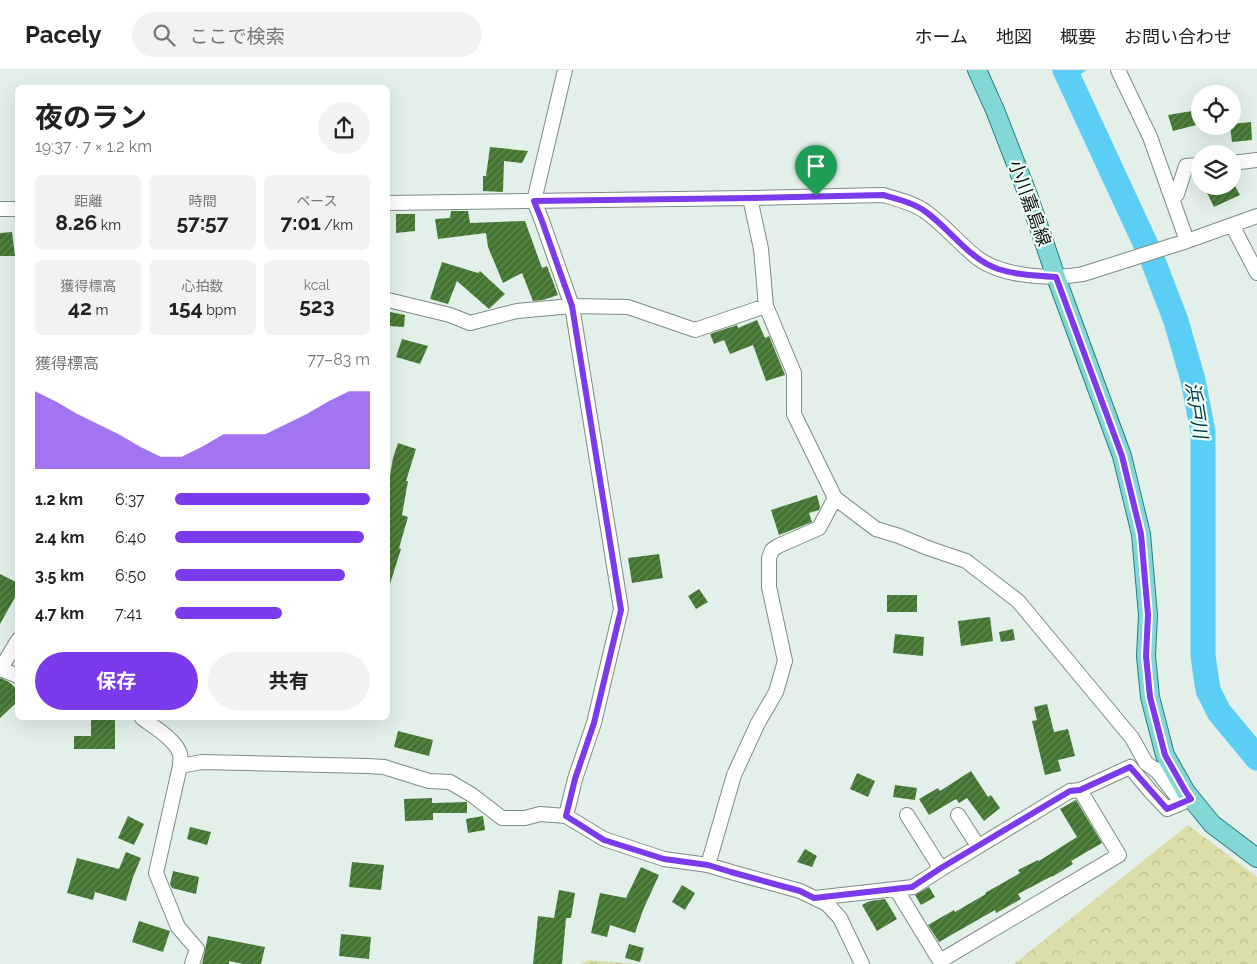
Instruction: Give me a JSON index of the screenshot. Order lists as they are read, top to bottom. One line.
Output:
{"streets":{"main road":["小川嘉島線"]},"water":["浜戸川"],"page":{"header":"Pacely","search":"ここで検索","nav":["ホーム","地図","概要","お問い合わせ"],"heading":["夜のラン","19:37 · 7 × 1.2 km"],"stats":[["距離","8.26 km"],["時間","57:57"],["ペース","7:01 /km"],["獲得標高","42 m"],["心拍数","154 bpm"],["kcal","523"]],"chart":["獲得標高","77–83 m"],"list":[{"name":"1.2 km","note":"6:37"},{"name":"2.4 km","note":"6:40"},{"name":"3.5 km","note":"6:50"},{"name":"4.7 km","note":"7:41"}],"buttons":["保存","共有"]}}
